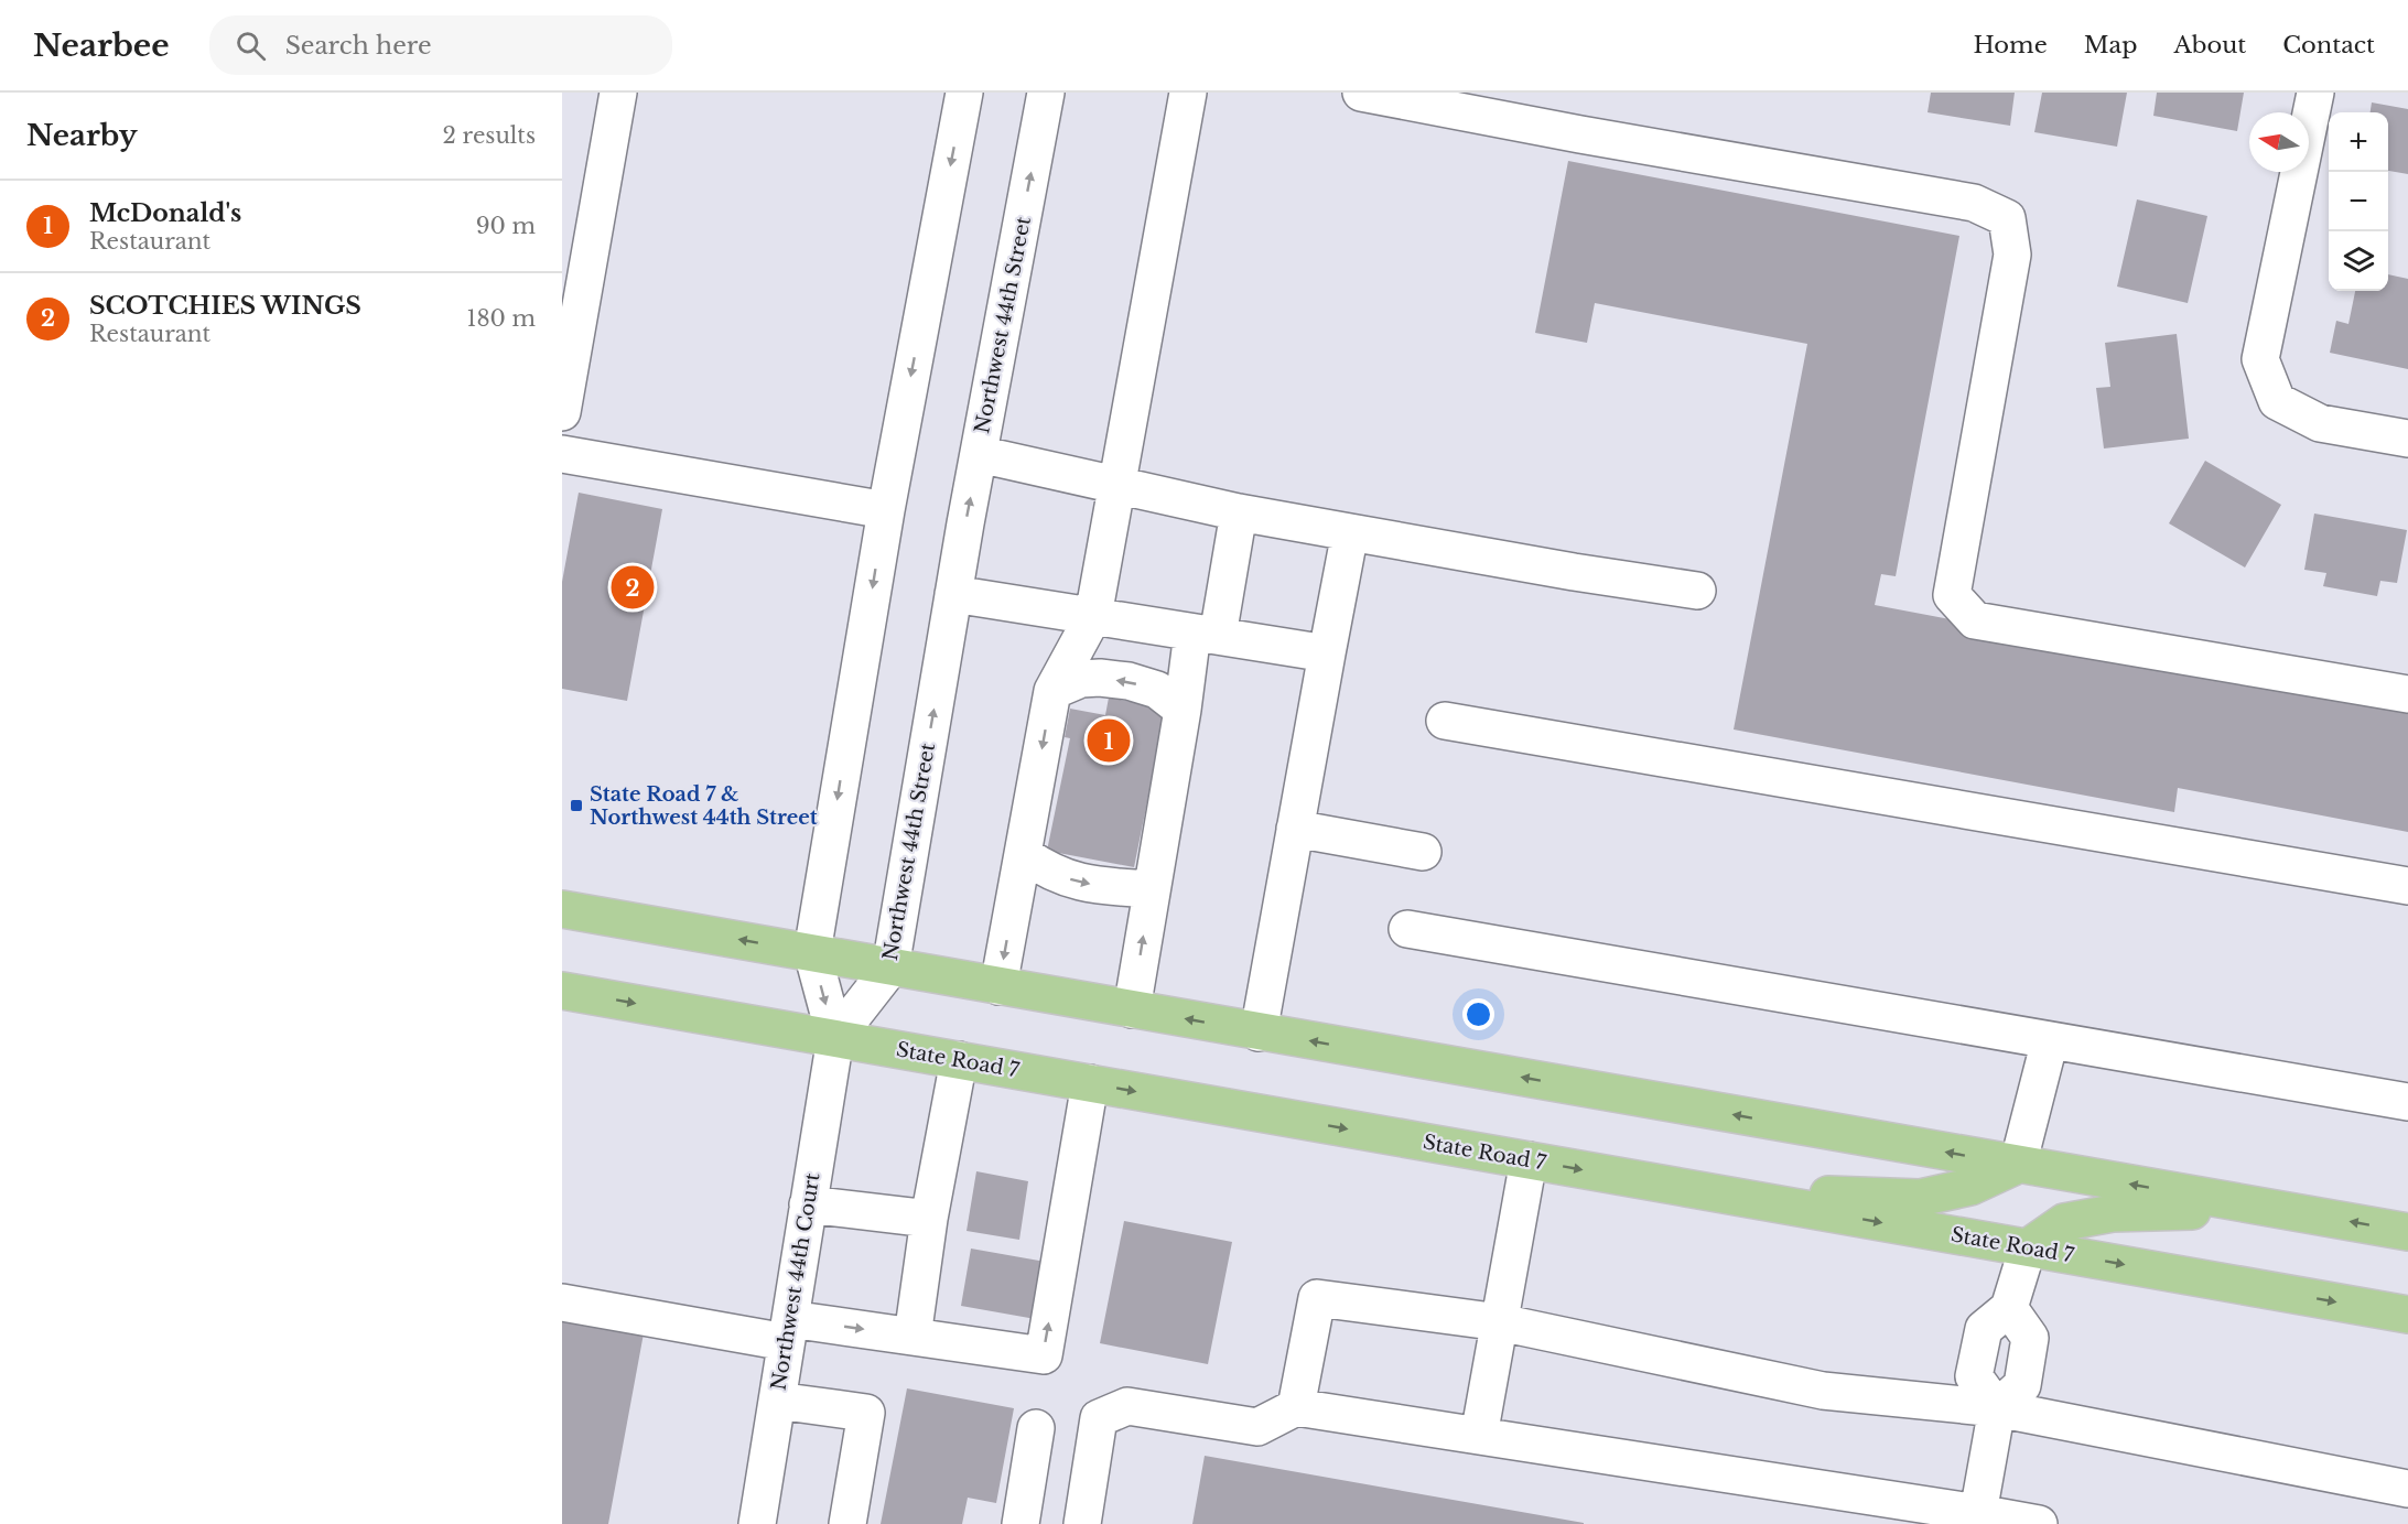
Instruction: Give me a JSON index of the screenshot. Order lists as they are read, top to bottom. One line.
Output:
{"streets":{"main road":["State Road 7"],"street":["Northwest 44th Street","Northwest 44th Court"]},"crossings":[["Northwest 44th Street","State Road 7"],["Northwest 44th Street","Northwest 44th Court"],["State Road 7","Northwest 44th Court"]],"places":{"transit":["State Road 7 & Northwest 44th Street"]},"north":"left","page":{"header":"Nearbee","search":"Search here","nav":["Home","Map","About","Contact"],"heading":["Nearby","2 results"],"map_buttons":["+","−"],"list":[{"mark":"1","name":"McDonald's","note":"Restaurant","value":"90 m"},{"mark":"2","name":"SCOTCHIES WINGS","note":"Restaurant","value":"180 m"}],"pins":["2","1"]}}
